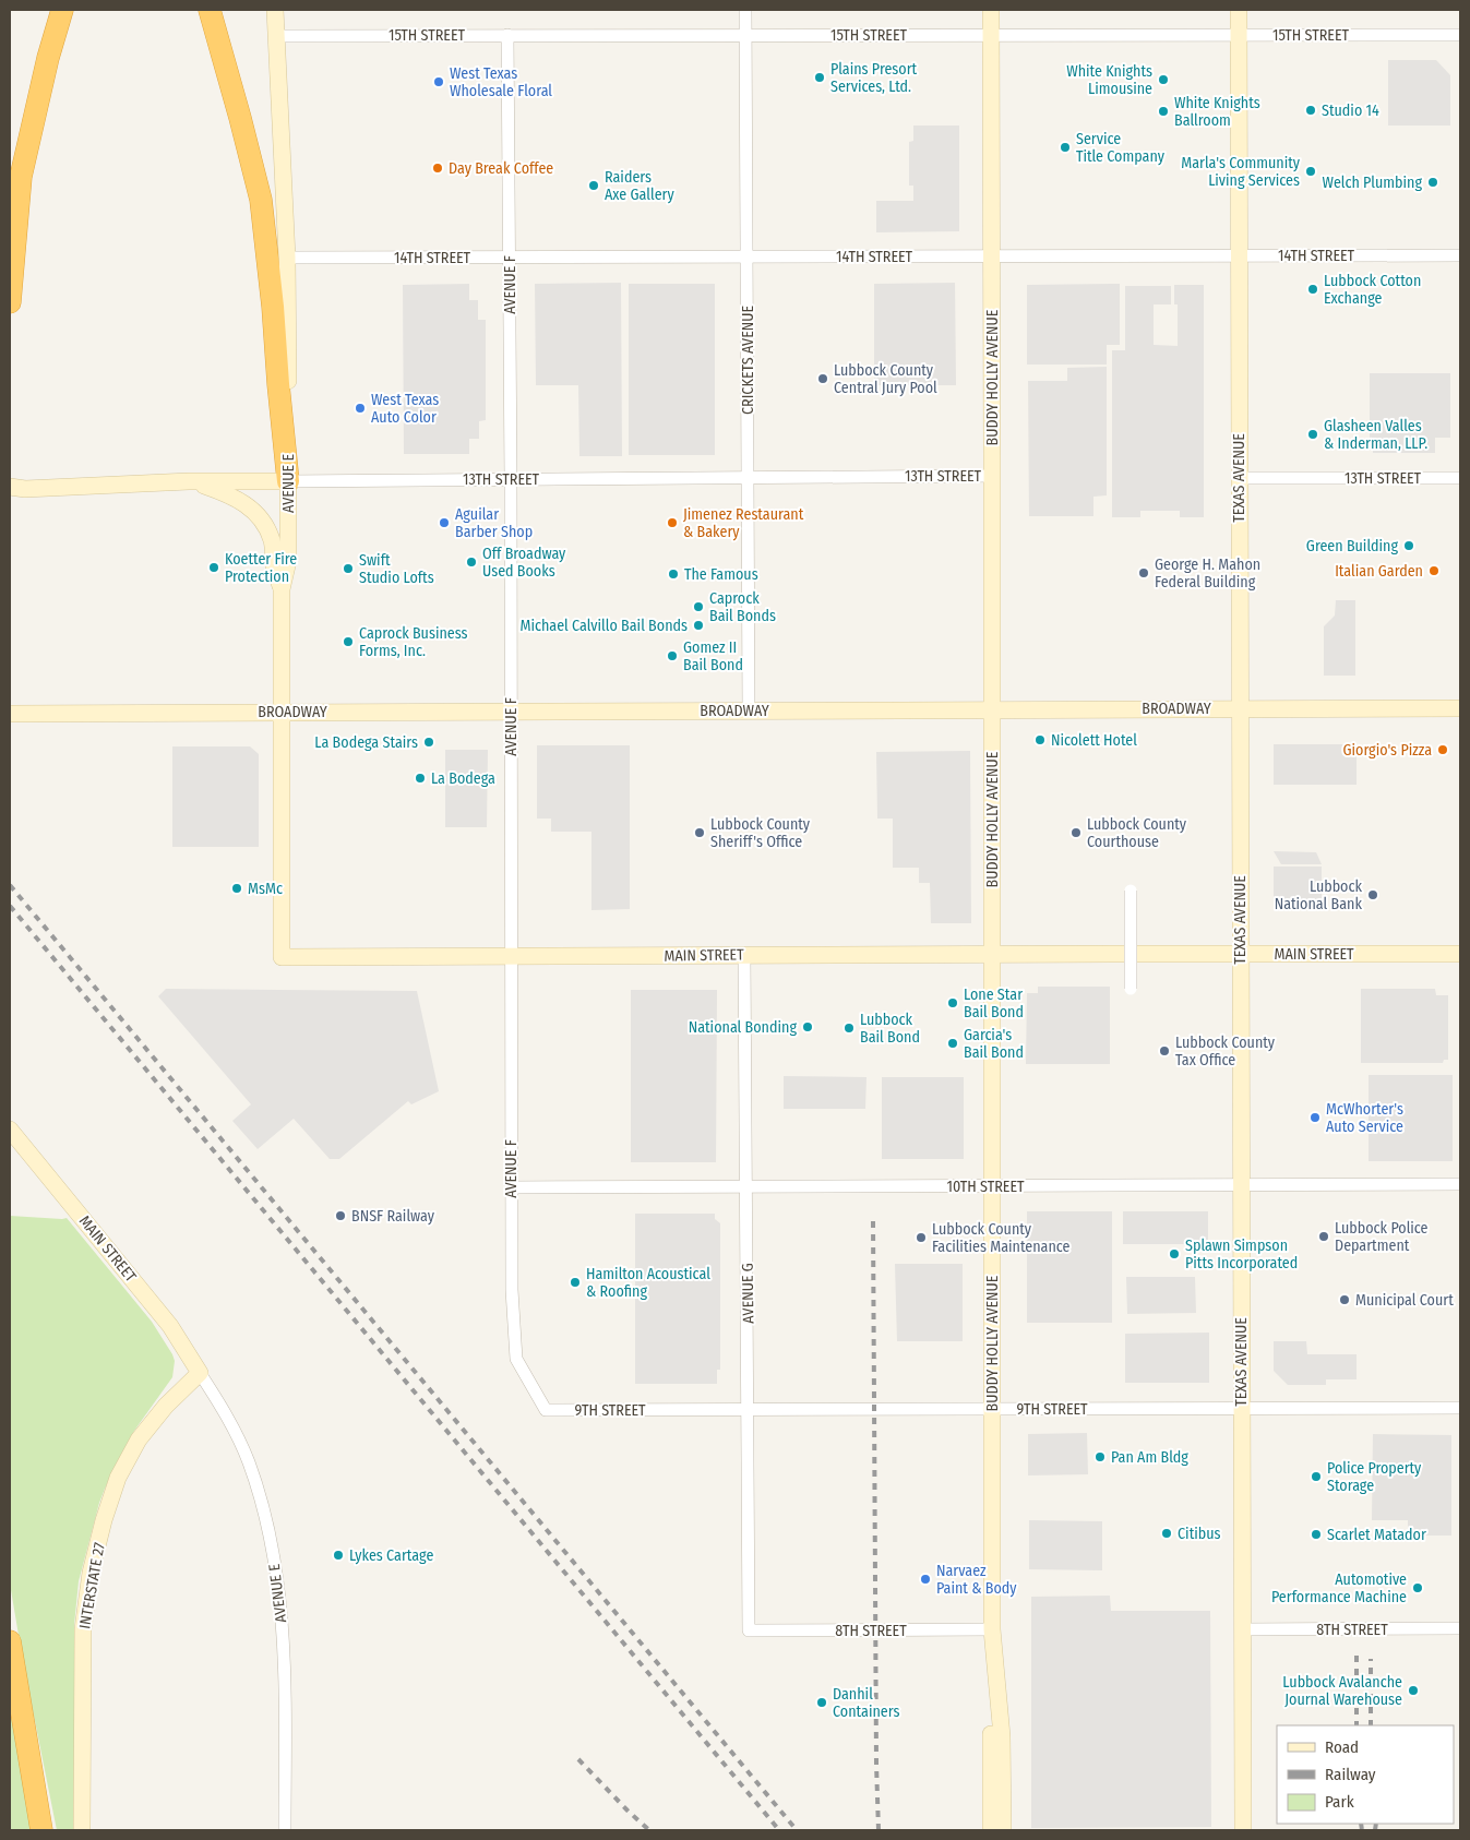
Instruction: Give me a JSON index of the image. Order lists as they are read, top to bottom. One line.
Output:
{"streets":{"main road":["BUDDY HOLLY AVENUE","13TH STREET","TEXAS AVENUE","AVENUE E","BROADWAY","MAIN STREET","INTERSTATE 27"],"street":["15TH STREET","14TH STREET","AVENUE F","CRICKETS AVENUE","10TH STREET","AVENUE G","9TH STREET","8TH STREET"]},"crossings":[["15TH STREET","AVENUE F"],["15TH STREET","CRICKETS AVENUE"],["15TH STREET","BUDDY HOLLY AVENUE"],["15TH STREET","TEXAS AVENUE"],["15TH STREET","AVENUE E"],["14TH STREET","AVENUE F"],["14TH STREET","CRICKETS AVENUE"],["14TH STREET","BUDDY HOLLY AVENUE"],["14TH STREET","TEXAS AVENUE"],["14TH STREET","AVENUE E"],["AVENUE F","13TH STREET"],["AVENUE F","BROADWAY"],["AVENUE F","MAIN STREET"],["AVENUE F","10TH STREET"],["AVENUE F","9TH STREET"],["CRICKETS AVENUE","13TH STREET"],["CRICKETS AVENUE","BROADWAY"],["BUDDY HOLLY AVENUE","13TH STREET"],["BUDDY HOLLY AVENUE","BROADWAY"],["BUDDY HOLLY AVENUE","MAIN STREET"],["BUDDY HOLLY AVENUE","10TH STREET"],["BUDDY HOLLY AVENUE","9TH STREET"],["BUDDY HOLLY AVENUE","8TH STREET"],["13TH STREET","TEXAS AVENUE"],["13TH STREET","AVENUE E"],["TEXAS AVENUE","BROADWAY"],["TEXAS AVENUE","MAIN STREET"],["TEXAS AVENUE","10TH STREET"],["TEXAS AVENUE","9TH STREET"],["TEXAS AVENUE","8TH STREET"],["AVENUE E","BROADWAY"],["AVENUE E","MAIN STREET"],["AVENUE E","INTERSTATE 27"],["MAIN STREET","AVENUE G"],["MAIN STREET","INTERSTATE 27"],["10TH STREET","AVENUE G"],["AVENUE G","9TH STREET"],["AVENUE G","8TH STREET"]],"places":["Plains Presort Services, Ltd.","White Knights Limousine","West Texas Wholesale Floral","Studio 14","White Knights Ballroom","Service Title Company","Day Break Coffee","Marla's Community Living Services","Welch Plumbing","Raiders Axe Gallery","Lubbock Cotton Exchange","Lubbock County Central Jury Pool","West Texas Auto Color","Glasheen Valles & Inderman, LLP.","Aguilar Barber Shop","Jimenez Restaurant & Bakery","Green Building","Off Broadway Used Books","Koetter Fire Protection","Swift Studio Lofts","Italian Garden","George H. Mahon Federal Building","The Famous","Caprock Bail Bonds","Michael Calvillo Bail Bonds","Caprock Business Forms, Inc.","Gomez II Bail Bond","Nicolett Hotel","La Bodega Stairs","Giorgio's Pizza","La Bodega","Lubbock County Sheriff's Office","Lubbock County Courthouse","MsMc","Lubbock National Bank","Lone Star Bail Bond","National Bonding","Lubbock Bail Bond","Garcia's Bail Bond","Lubbock County Tax Office","McWhorter's Auto Service","BNSF Railway","Lubbock Police Department","Lubbock County Facilities Maintenance","Splawn Simpson Pitts Incorporated","Hamilton Acoustical & Roofing","Municipal Court","Pan Am Bldg","Police Property Storage","Citibus","Scarlet Matador","Lykes Cartage","Narvaez Paint & Body","Automotive Performance Machine","Lubbock Avalanche Journal Warehouse","Danhil Containers"],"legend":["Road","Railway","Park"]}
